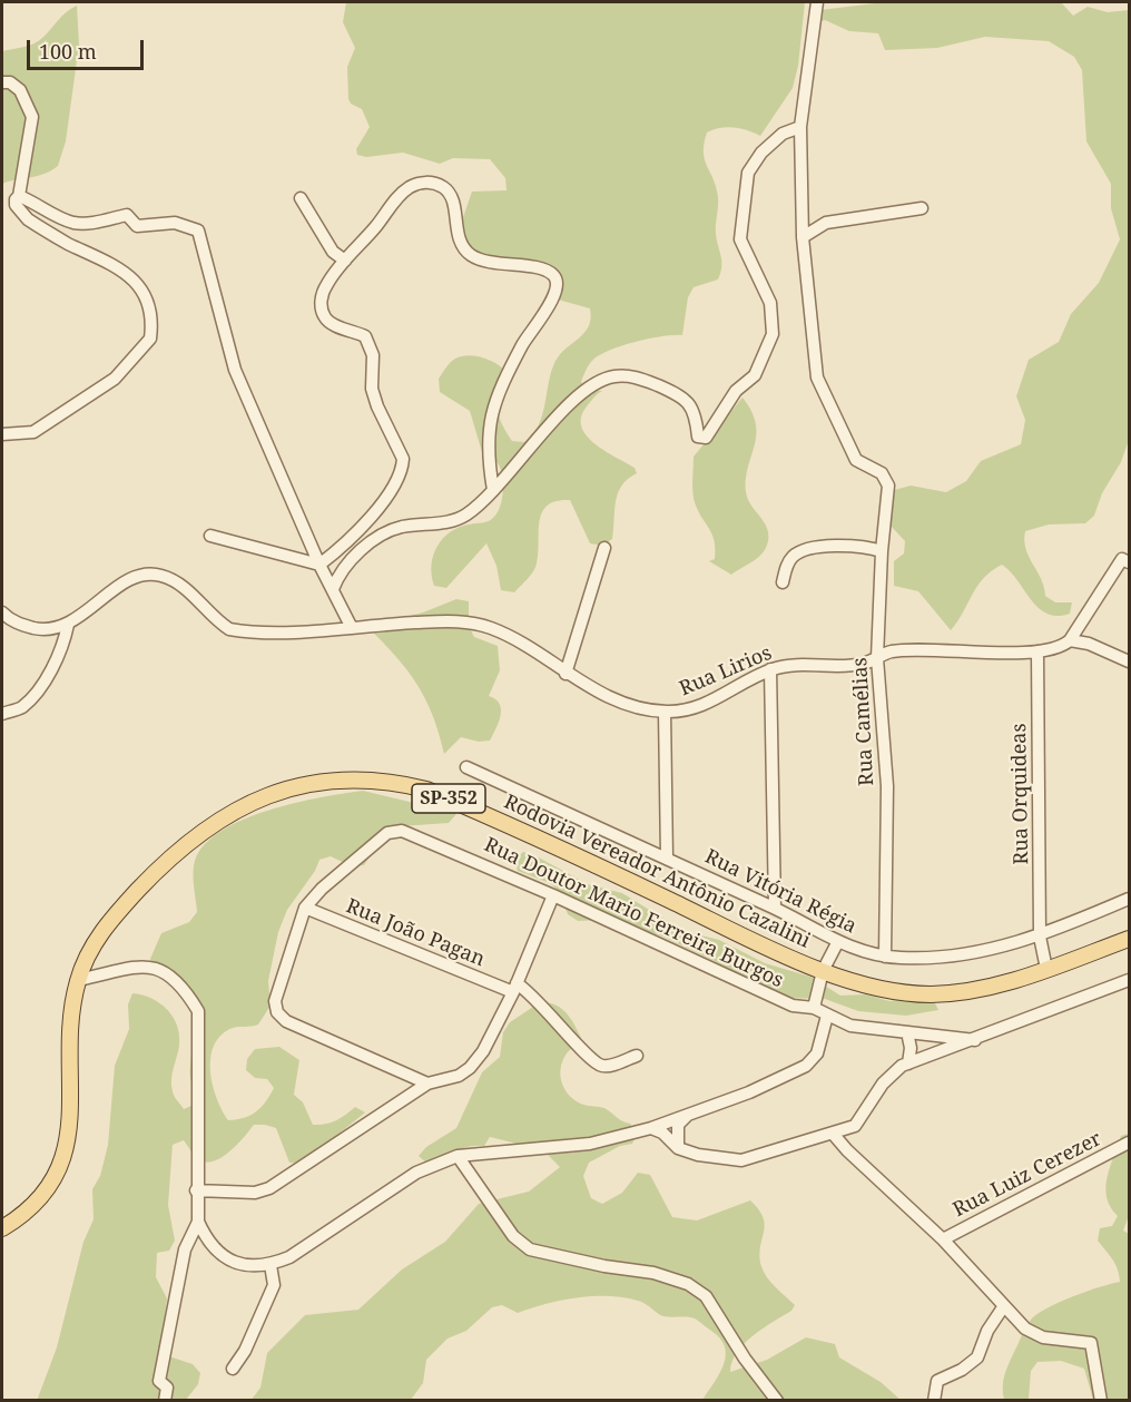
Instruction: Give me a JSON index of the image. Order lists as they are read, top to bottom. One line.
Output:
{"streets":{"main road":["SP-352","Rodovia Vereador Antônio Cazalini"],"street":["Rua Lirios","Rua Camélias","Rua Orquideas","Rua Vitória Régia","Rua Doutor Mario Ferreira Burgos","Rua João Pagan","Rua Luiz Cerezer"]},"crossings":[["Rua Lirios","Rua Camélias"],["Rua Lirios","Rua Orquideas"],["Rua Camélias","Rua Vitória Régia"],["Rua Orquideas","Rodovia Vereador Antônio Cazalini"],["Rua Orquideas","Rua Vitória Régia"],["Rua Doutor Mario Ferreira Burgos","Rua João Pagan"]],"scale_bar":"100 m"}
